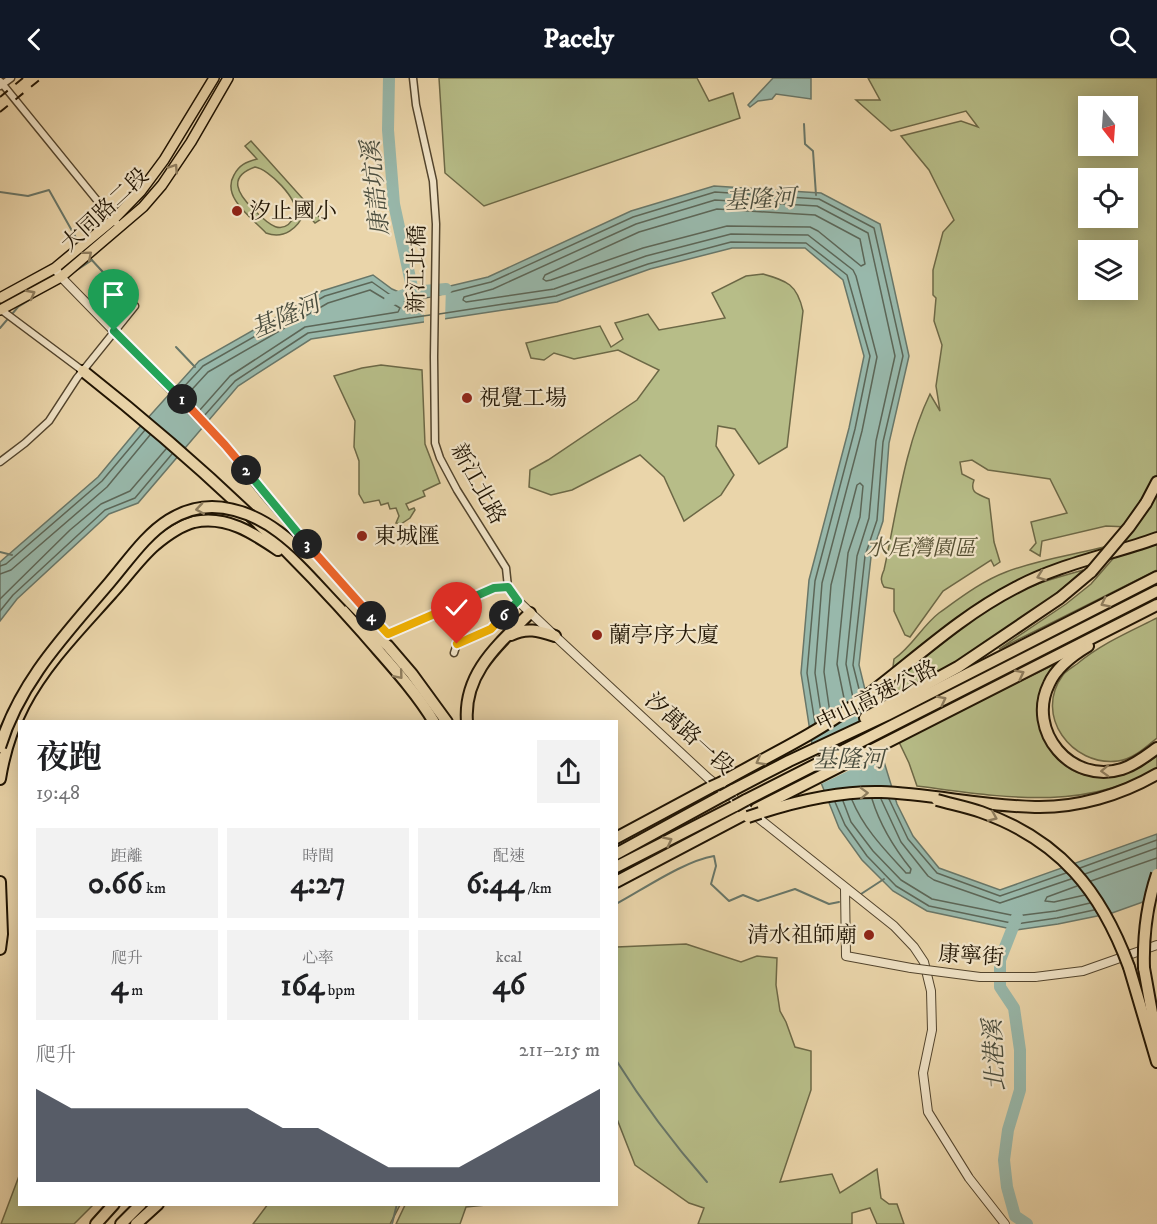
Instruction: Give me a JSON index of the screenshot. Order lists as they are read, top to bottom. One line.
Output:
{"streets":{"highway":["中山高速公路"],"main road":["大同路二段"],"street":["新江北橋","新江北路","汐萬路一段","康寧街"]},"crossings":[["新江北橋","新江北路"],["新江北路","汐萬路一段"],["汐萬路一段","康寧街"]],"water":["康誥坑溪","基隆河","北港溪"],"parks":["水尾灣園區"],"places":["汐止國小","視覺工場","東城匯","蘭亭序大廈","清水祖師廟"],"north":"bottom","page":{"header":"Pacely","pins":["1","2","3","6","4"],"heading":["夜跑","19:48"],"stats":[["距離","0.66 km"],["時間","4:27"],["配速","6:44 /km"],["爬升","4 m"],["心率","164 bpm"],["kcal","46"]],"chart":["爬升","211–215 m"]}}
